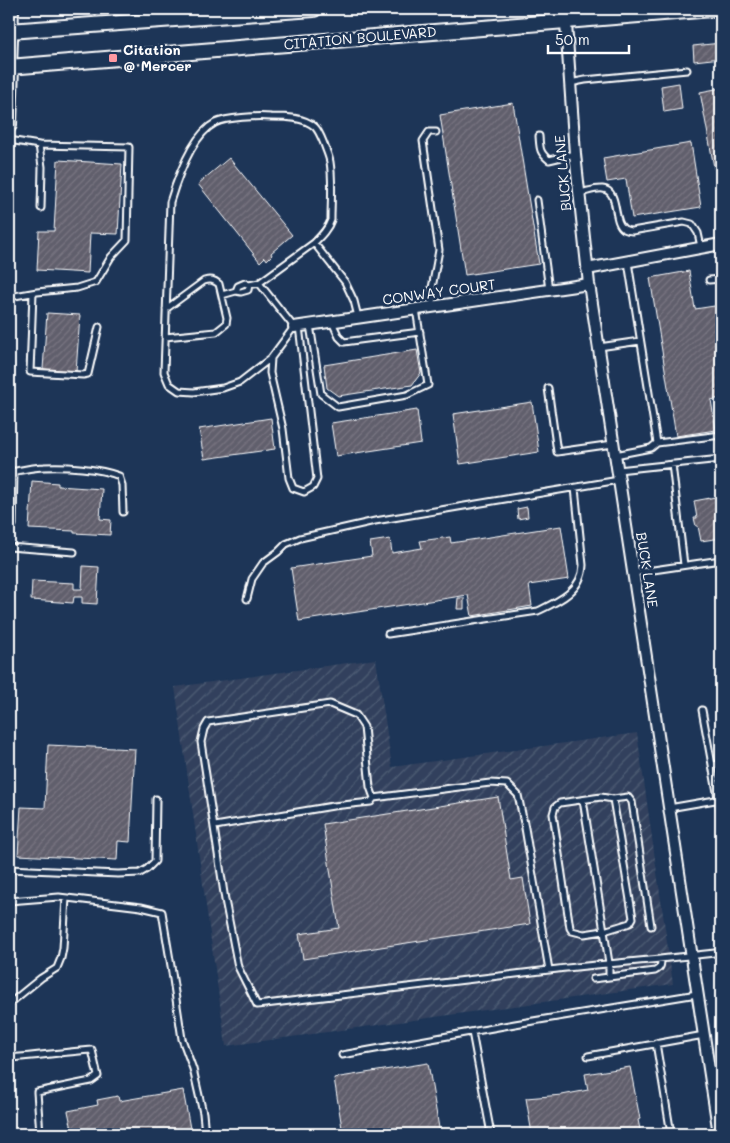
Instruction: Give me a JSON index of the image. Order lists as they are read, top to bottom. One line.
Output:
{"streets":{"main road":["CITATION BOULEVARD"],"street":["BUCK LANE","CONWAY COURT"]},"crossings":[["CITATION BOULEVARD","BUCK LANE"],["BUCK LANE","CONWAY COURT"]],"places":{"transit":["Citation @ Mercer"]},"scale_bar":"50 m"}
